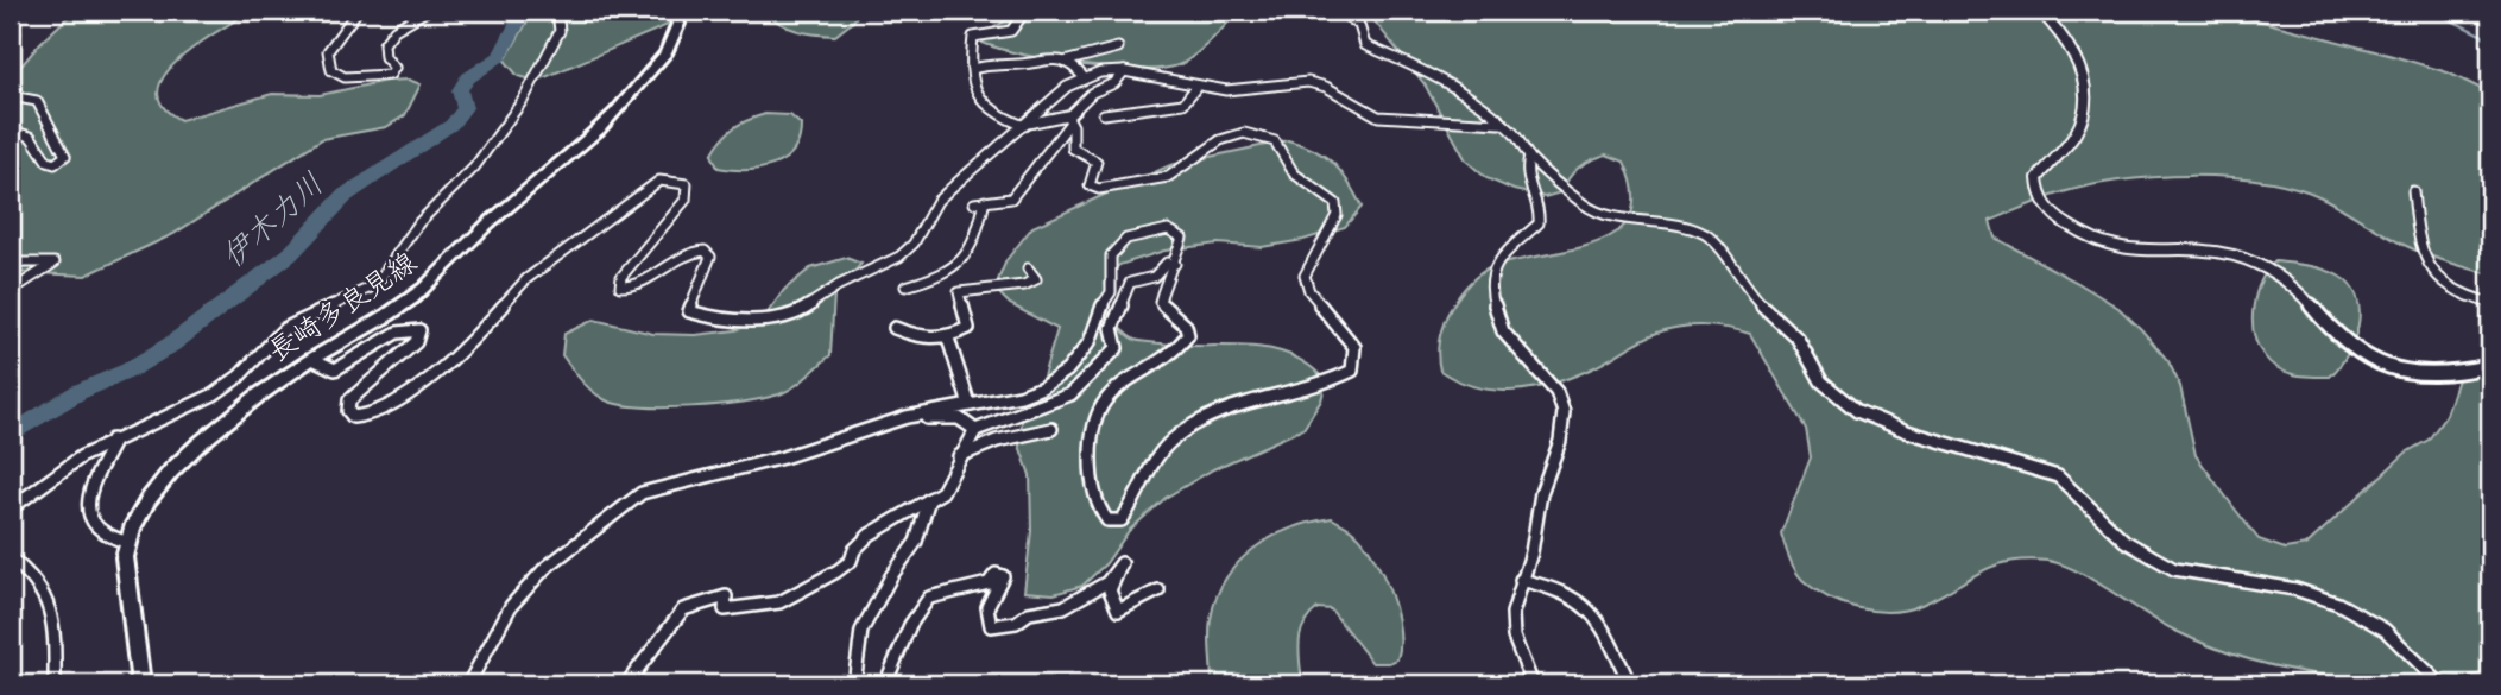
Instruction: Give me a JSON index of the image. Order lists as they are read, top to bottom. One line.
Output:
{"streets":{"main road":["長崎多良見線"]},"water":["伊木力川"]}
